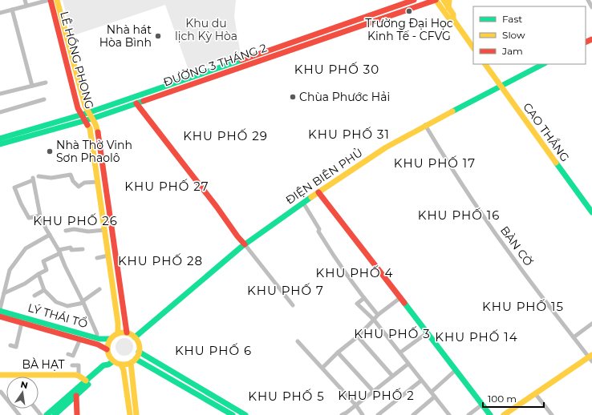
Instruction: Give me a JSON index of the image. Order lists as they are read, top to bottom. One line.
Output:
{"streets":{"main road":["LÊ HỒNG PHONG","ĐƯỜNG 3 THÁNG 2","CAO THẮNG","ĐIỆN BIÊN PHỦ","LÝ THÁI TỔ","BÀ HẠT"],"street":["BÀN CỜ"]},"crossings":[["LÊ HỒNG PHONG","ĐƯỜNG 3 THÁNG 2"],["LÊ HỒNG PHONG","ĐIỆN BIÊN PHỦ"],["LÊ HỒNG PHONG","LÝ THÁI TỔ"],["CAO THẮNG","ĐIỆN BIÊN PHỦ"],["ĐIỆN BIÊN PHỦ","BÀN CỜ"],["ĐIỆN BIÊN PHỦ","LÝ THÁI TỔ"]],"districts":["KHU PHỐ 30","KHU PHỐ 31","KHU PHỐ 29","KHU PHỐ 17","KHU PHỐ 27","KHU PHỐ 16","KHU PHỐ 26","KHU PHỐ 28","KHU PHỐ 4","KHU PHỐ 7","KHU PHỐ 15","KHU PHỐ 3","KHU PHỐ 14","KHU PHỐ 6","KHU PHỐ 2","KHU PHỐ 5"],"parks":["Khu du lịch Kỳ Hòa"],"places":["Trường Đại Học Kinh Tế - CFVG","Nhà hát Hòa Bình","Chùa Phước Hải","Nhà Thờ Vinh Sơn Phaolô"],"legend":["Fast","Slow","Jam"],"scale_bar":"100 m","north":"top"}
